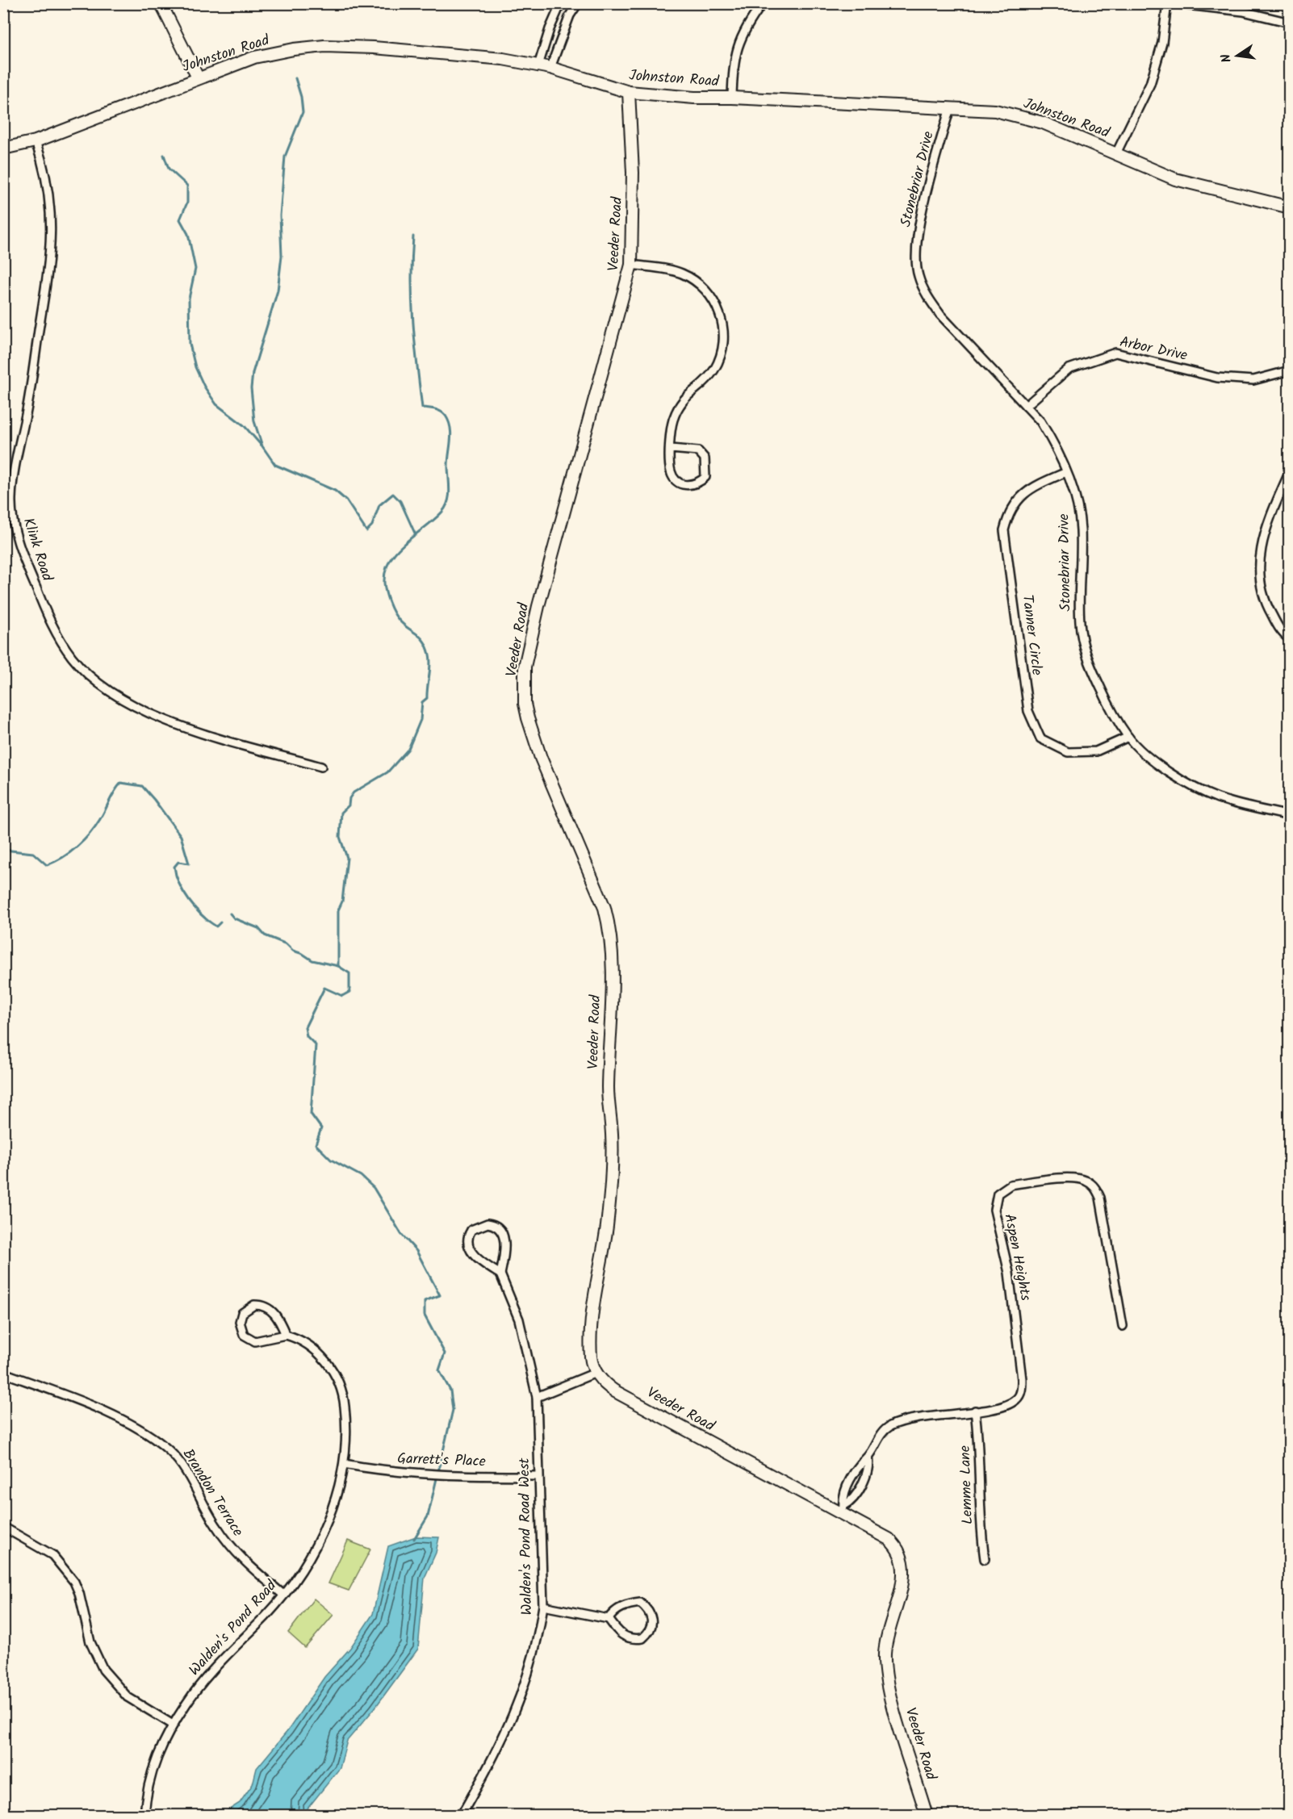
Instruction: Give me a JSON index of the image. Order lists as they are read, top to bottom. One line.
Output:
{"streets":{"street":["Johnston Road","Stonebriar Drive","Veeder Road","Arbor Drive","Klink Road","Tanner Circle","Aspen Heights","Garrett's Place","Lemme Lane","Brandon Terrace","Walden's Pond Road West","Walden's Pond Road"]},"crossings":[["Johnston Road","Stonebriar Drive"],["Johnston Road","Veeder Road"],["Johnston Road","Klink Road"],["Stonebriar Drive","Arbor Drive"],["Stonebriar Drive","Tanner Circle"],["Veeder Road","Aspen Heights"],["Aspen Heights","Lemme Lane"],["Garrett's Place","Walden's Pond Road West"],["Garrett's Place","Walden's Pond Road"],["Brandon Terrace","Walden's Pond Road"]],"north":"left"}
